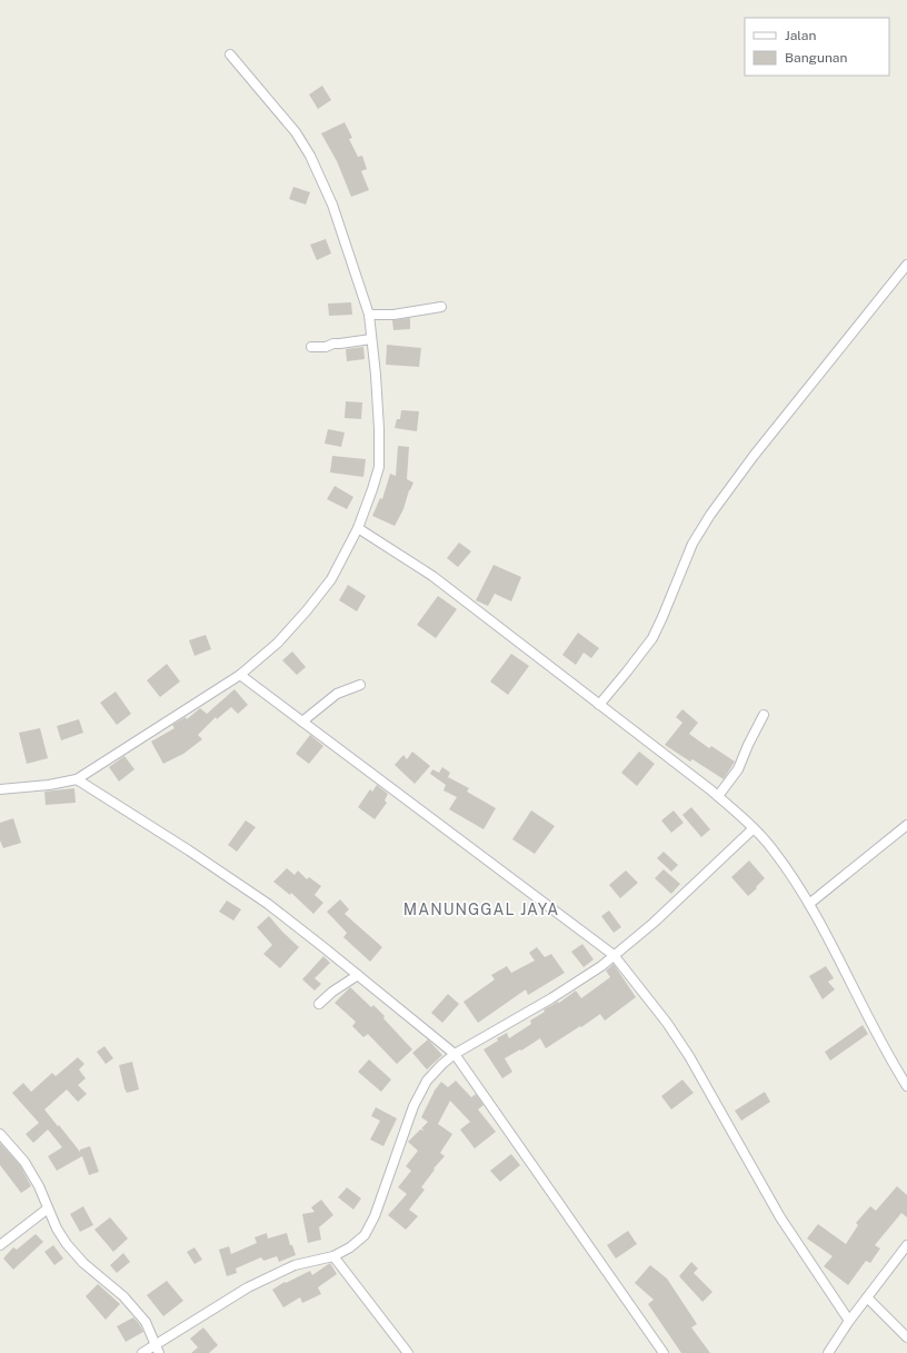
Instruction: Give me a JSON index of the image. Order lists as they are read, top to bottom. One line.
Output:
{"districts":["MANUNGGAL JAYA"],"legend":["Jalan","Bangunan"]}
